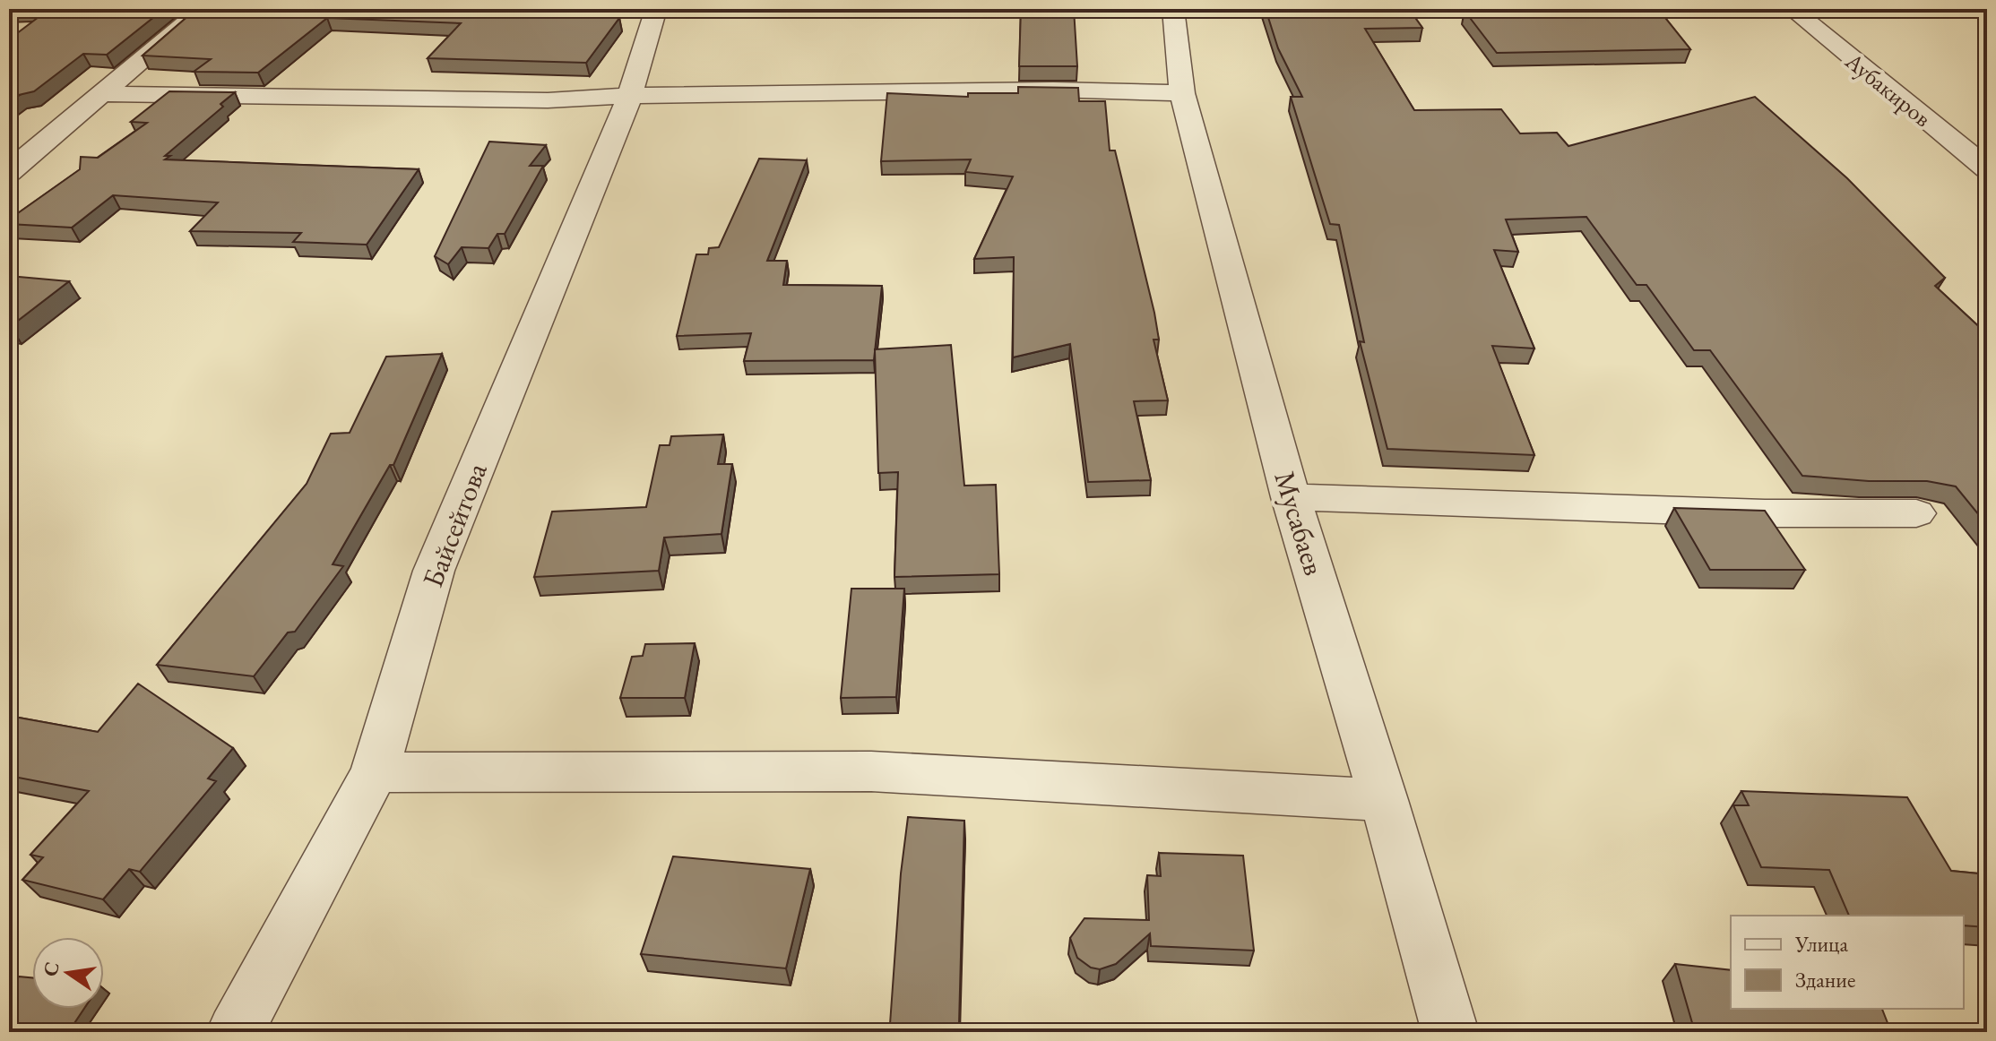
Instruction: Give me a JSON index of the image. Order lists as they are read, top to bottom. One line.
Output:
{"streets":{"street":["Аубакиров","Мусабаев","Байсейтова"]},"legend":["Улица","Здание"],"north":"left"}
